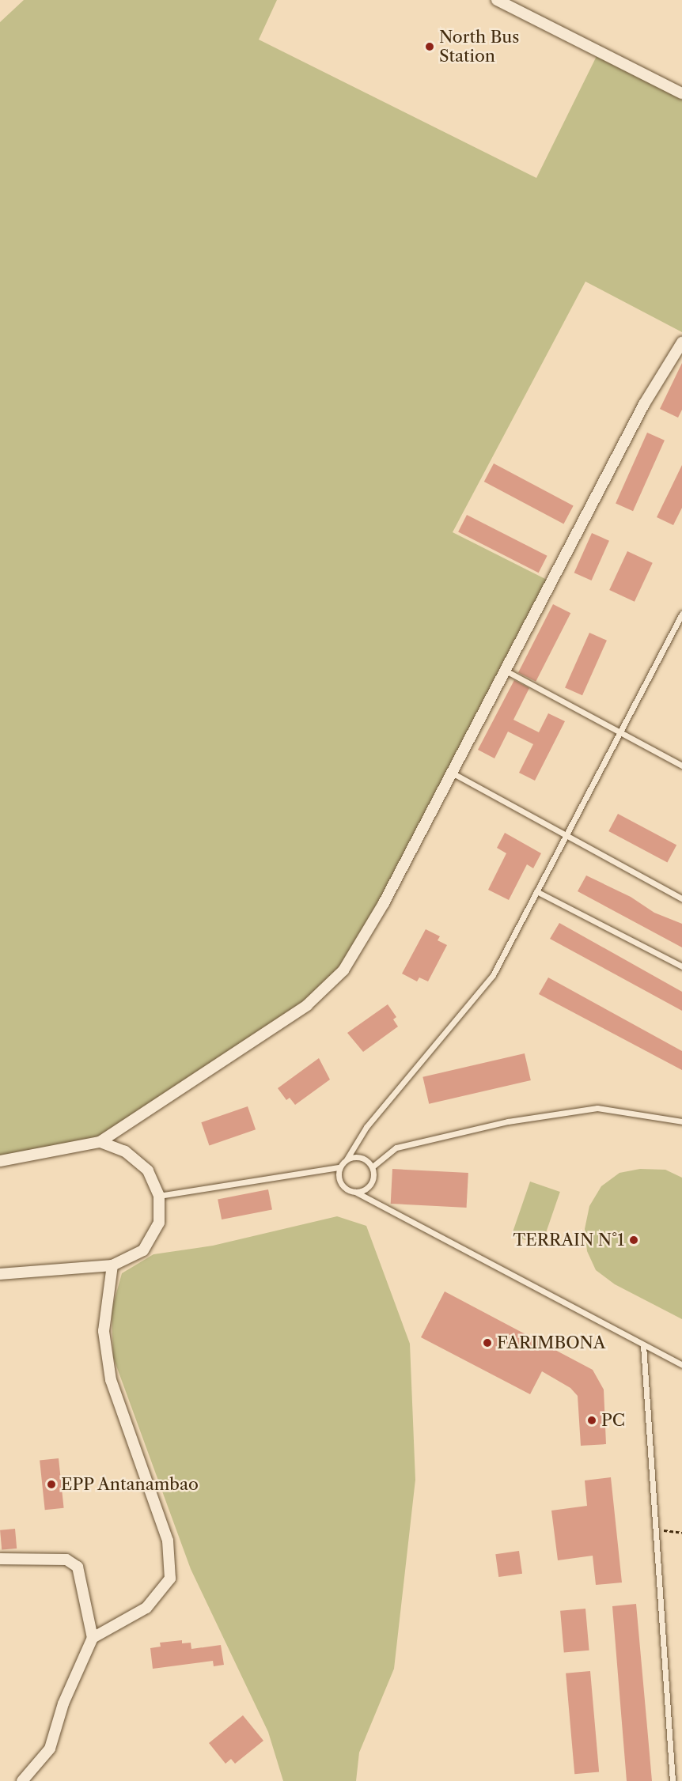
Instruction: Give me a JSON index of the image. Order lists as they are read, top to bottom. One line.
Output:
{"places":["North Bus Station","TERRAIN N°1","FARIMBONA","PC","EPP Antanambao"]}
